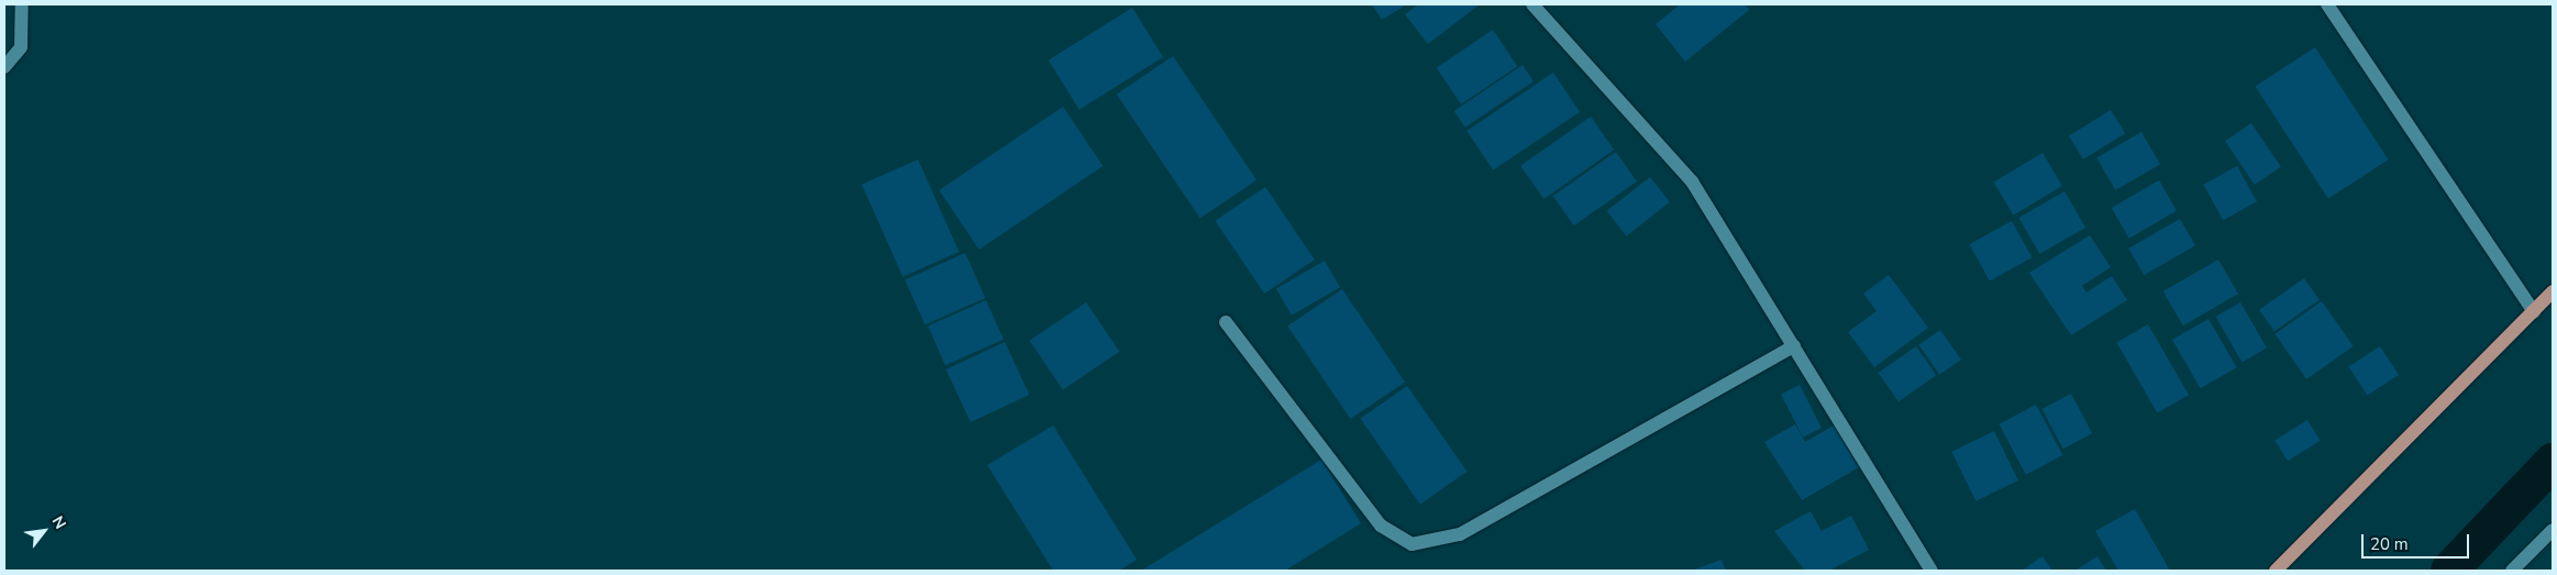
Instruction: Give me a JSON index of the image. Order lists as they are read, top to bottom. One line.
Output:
{"scale_bar":"20 m","north":"top right"}
